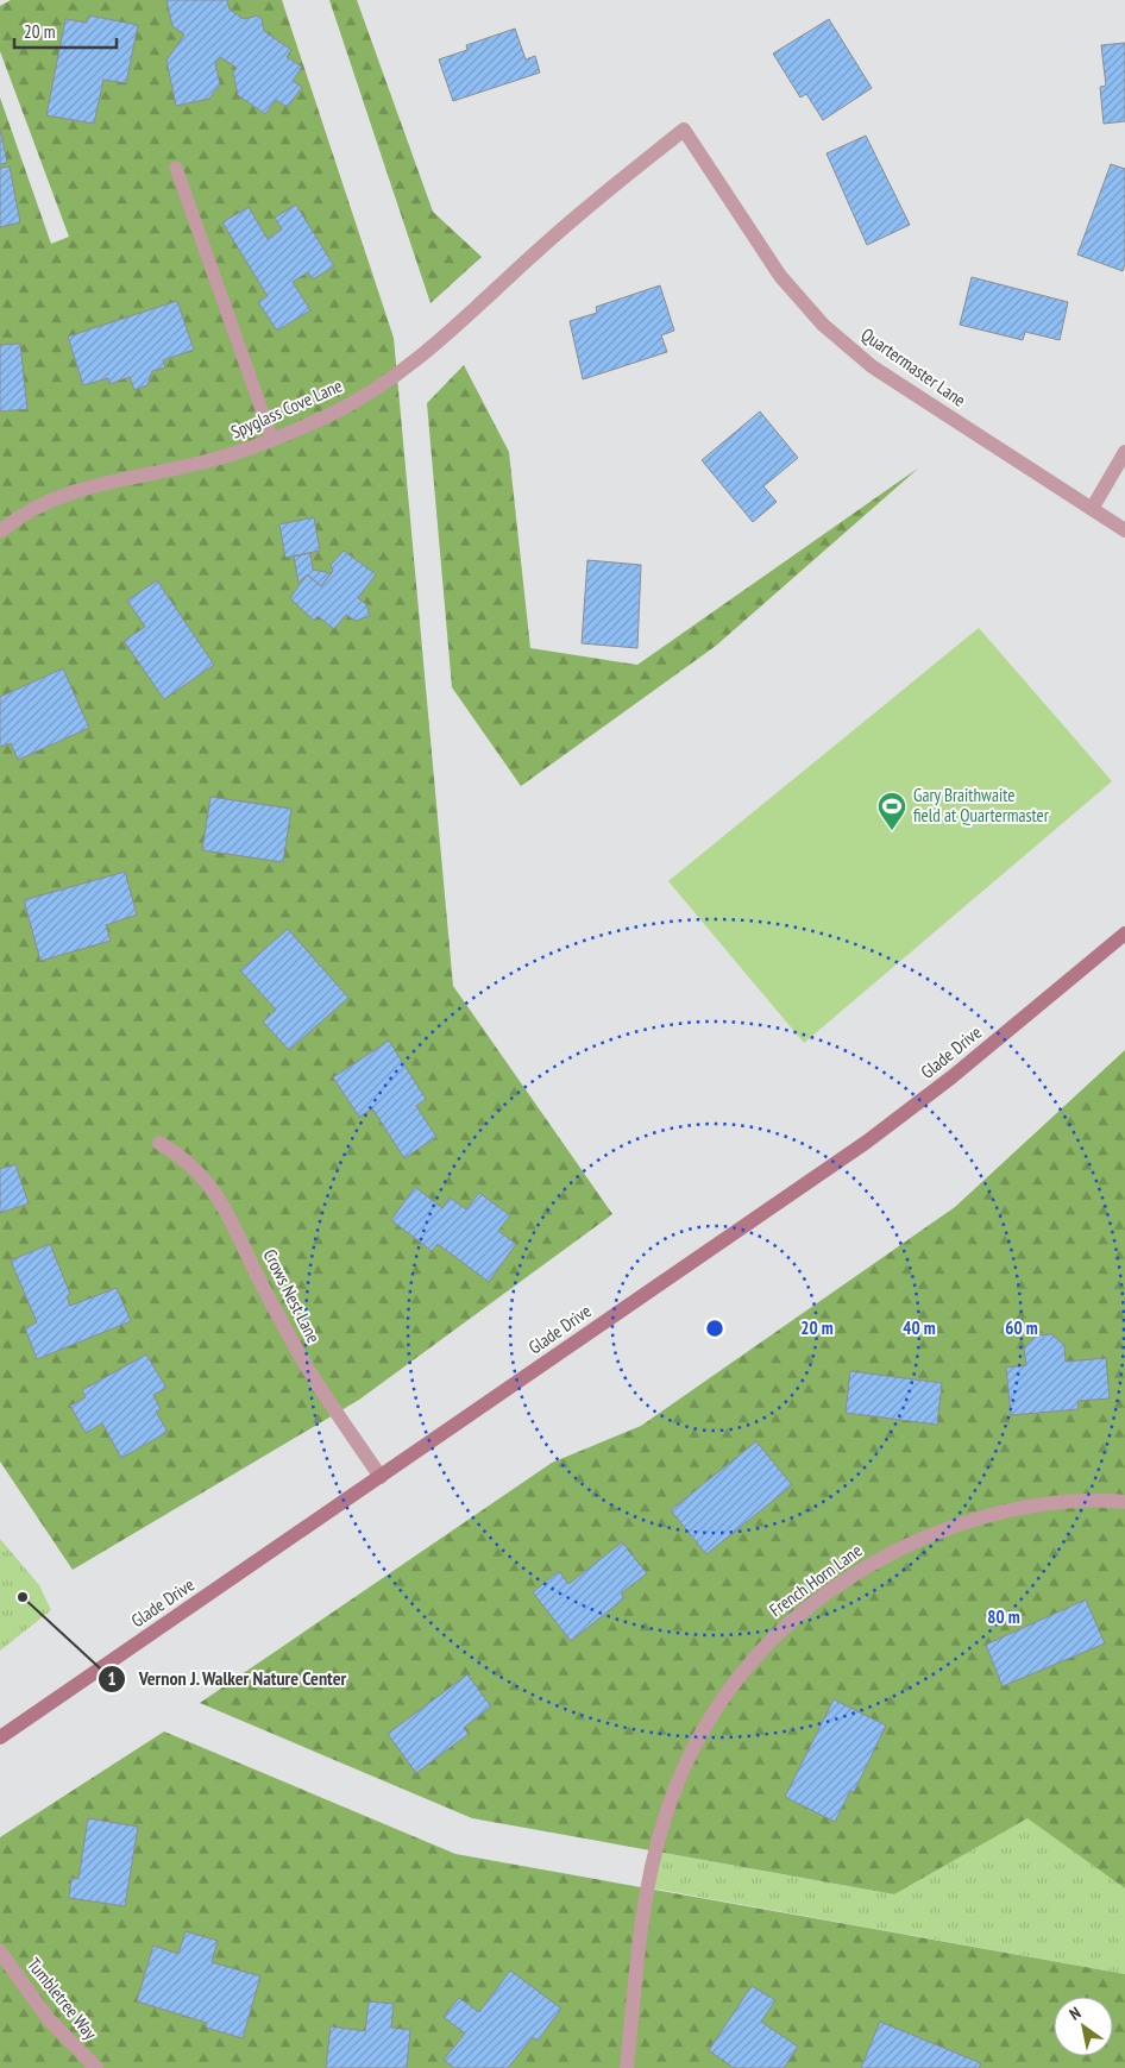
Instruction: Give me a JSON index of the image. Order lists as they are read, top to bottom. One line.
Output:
{"streets":{"street":["Quartermaster Lane","Spyglass Cove Lane","Glade Drive","Crows Nest Lane","French Horn Lane","Tumbletree Way"]},"crossings":[["Quartermaster Lane","Spyglass Cove Lane"],["Glade Drive","Crows Nest Lane"]],"places":{"sports":["Gary Braithwaite field at Quartermaster"],"other":["Vernon J. Walker Nature Center"]},"scale_bar":"20 m","north":"top left","rings":["20 m","40 m","60 m","80 m"]}
